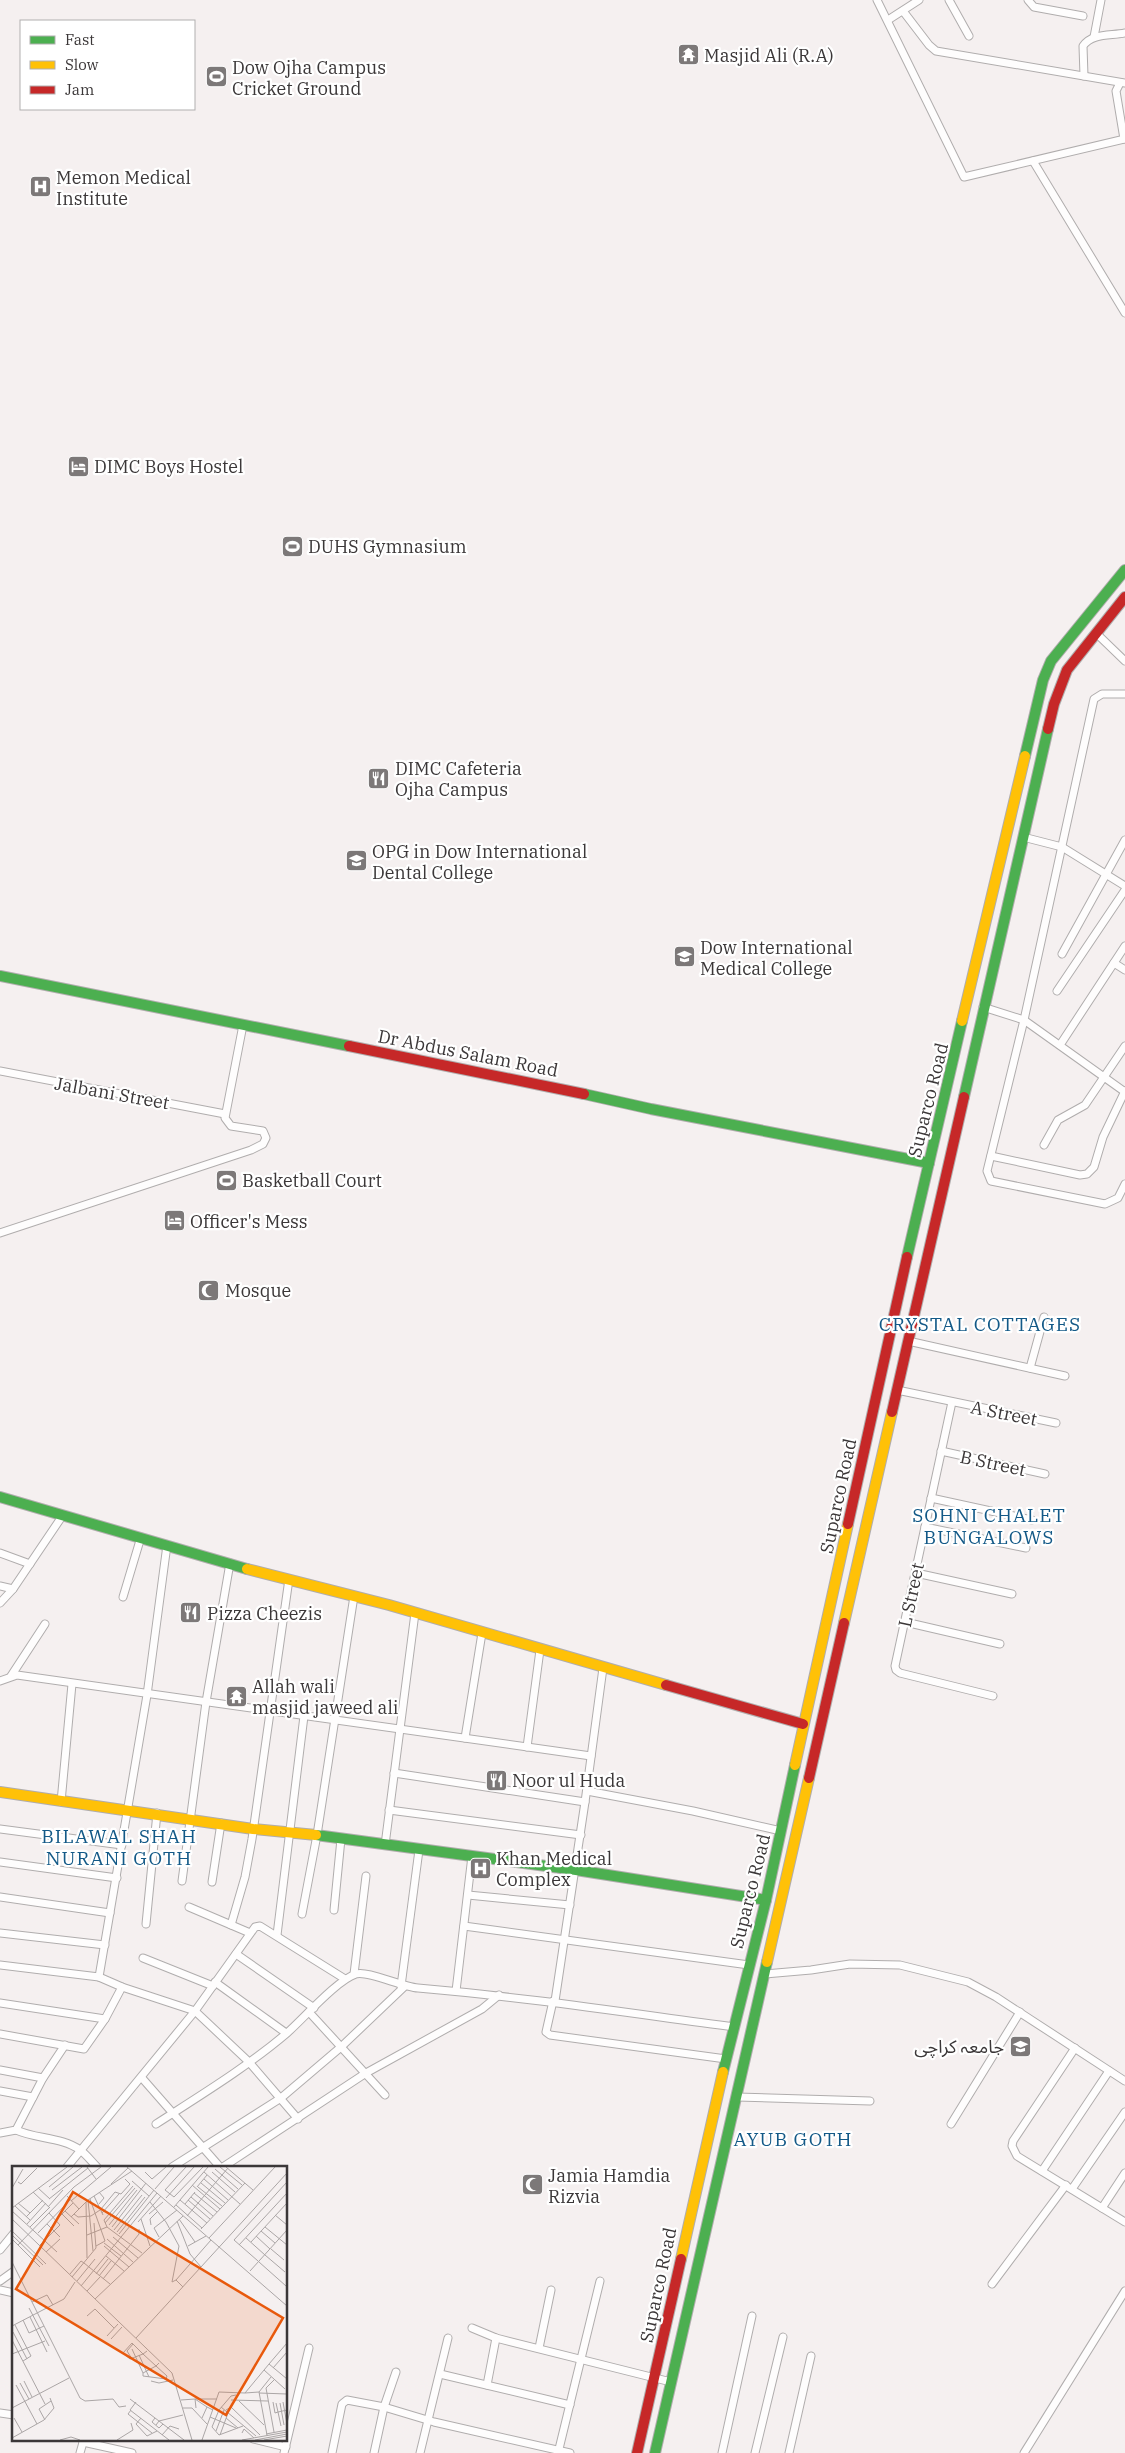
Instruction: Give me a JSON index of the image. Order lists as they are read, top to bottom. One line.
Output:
{"streets":{"main road":["Dr Abdus Salam Road","Suparco Road"],"street":["Jalbani Street","A Street","B Street","L Street"]},"crossings":[["Dr Abdus Salam Road","Suparco Road"],["Suparco Road","A Street"],["A Street","L Street"],["B Street","L Street"]],"districts":["CRYSTAL COTTAGES","SOHNI CHALET BUNGALOWS","BILAWAL SHAH NURANI GOTH","AYUB GOTH"],"places":{"temple":["Masjid Ali (R.A)","Allah wali masjid jaweed ali"],"sports":["Dow Ojha Campus Cricket Ground","DUHS Gymnasium","Basketball Court"],"hospital":["Memon Medical Institute","Khan Medical Complex"],"hotel":["DIMC Boys Hostel","Officer's Mess"],"restaurant":["DIMC Cafeteria Ojha Campus","Pizza Cheezis","Noor ul Huda"],"school or university":["OPG in Dow International Dental College","Dow International Medical College","جامعہ کراچی"],"mosque":["Mosque","Jamia Hamdia Rizvia"]},"legend":["Fast","Slow","Jam"]}
